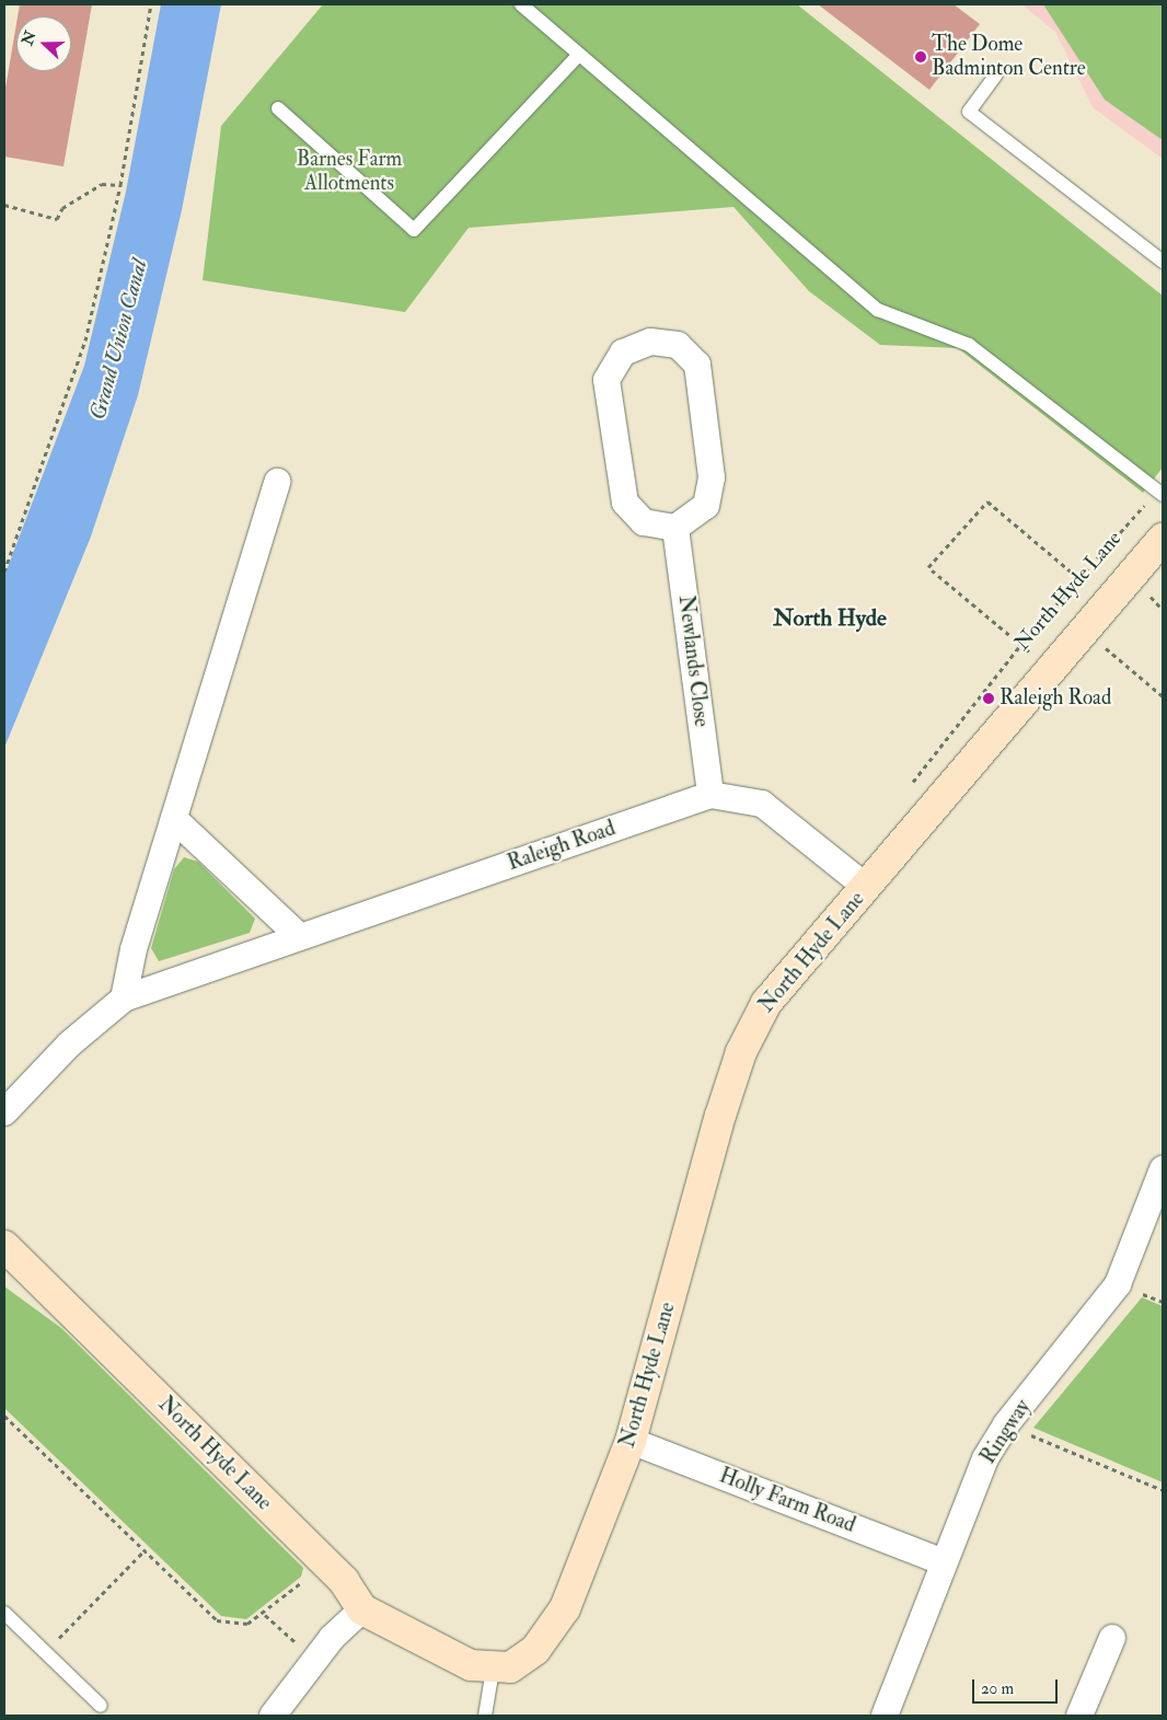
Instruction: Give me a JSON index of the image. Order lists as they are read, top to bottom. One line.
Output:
{"streets":{"street":["North Hyde Lane","Newlands Close","Raleigh Road","Ringway","Holly Farm Road"]},"crossings":[["North Hyde Lane","Raleigh Road"],["North Hyde Lane","Holly Farm Road"],["Newlands Close","Raleigh Road"],["Ringway","Holly Farm Road"]],"districts":["North Hyde"],"water":["Grand Union Canal"],"parks":["Barnes Farm Allotments"],"places":["The Dome Badminton Centre","Raleigh Road"],"scale_bar":"20 m","north":"left"}
